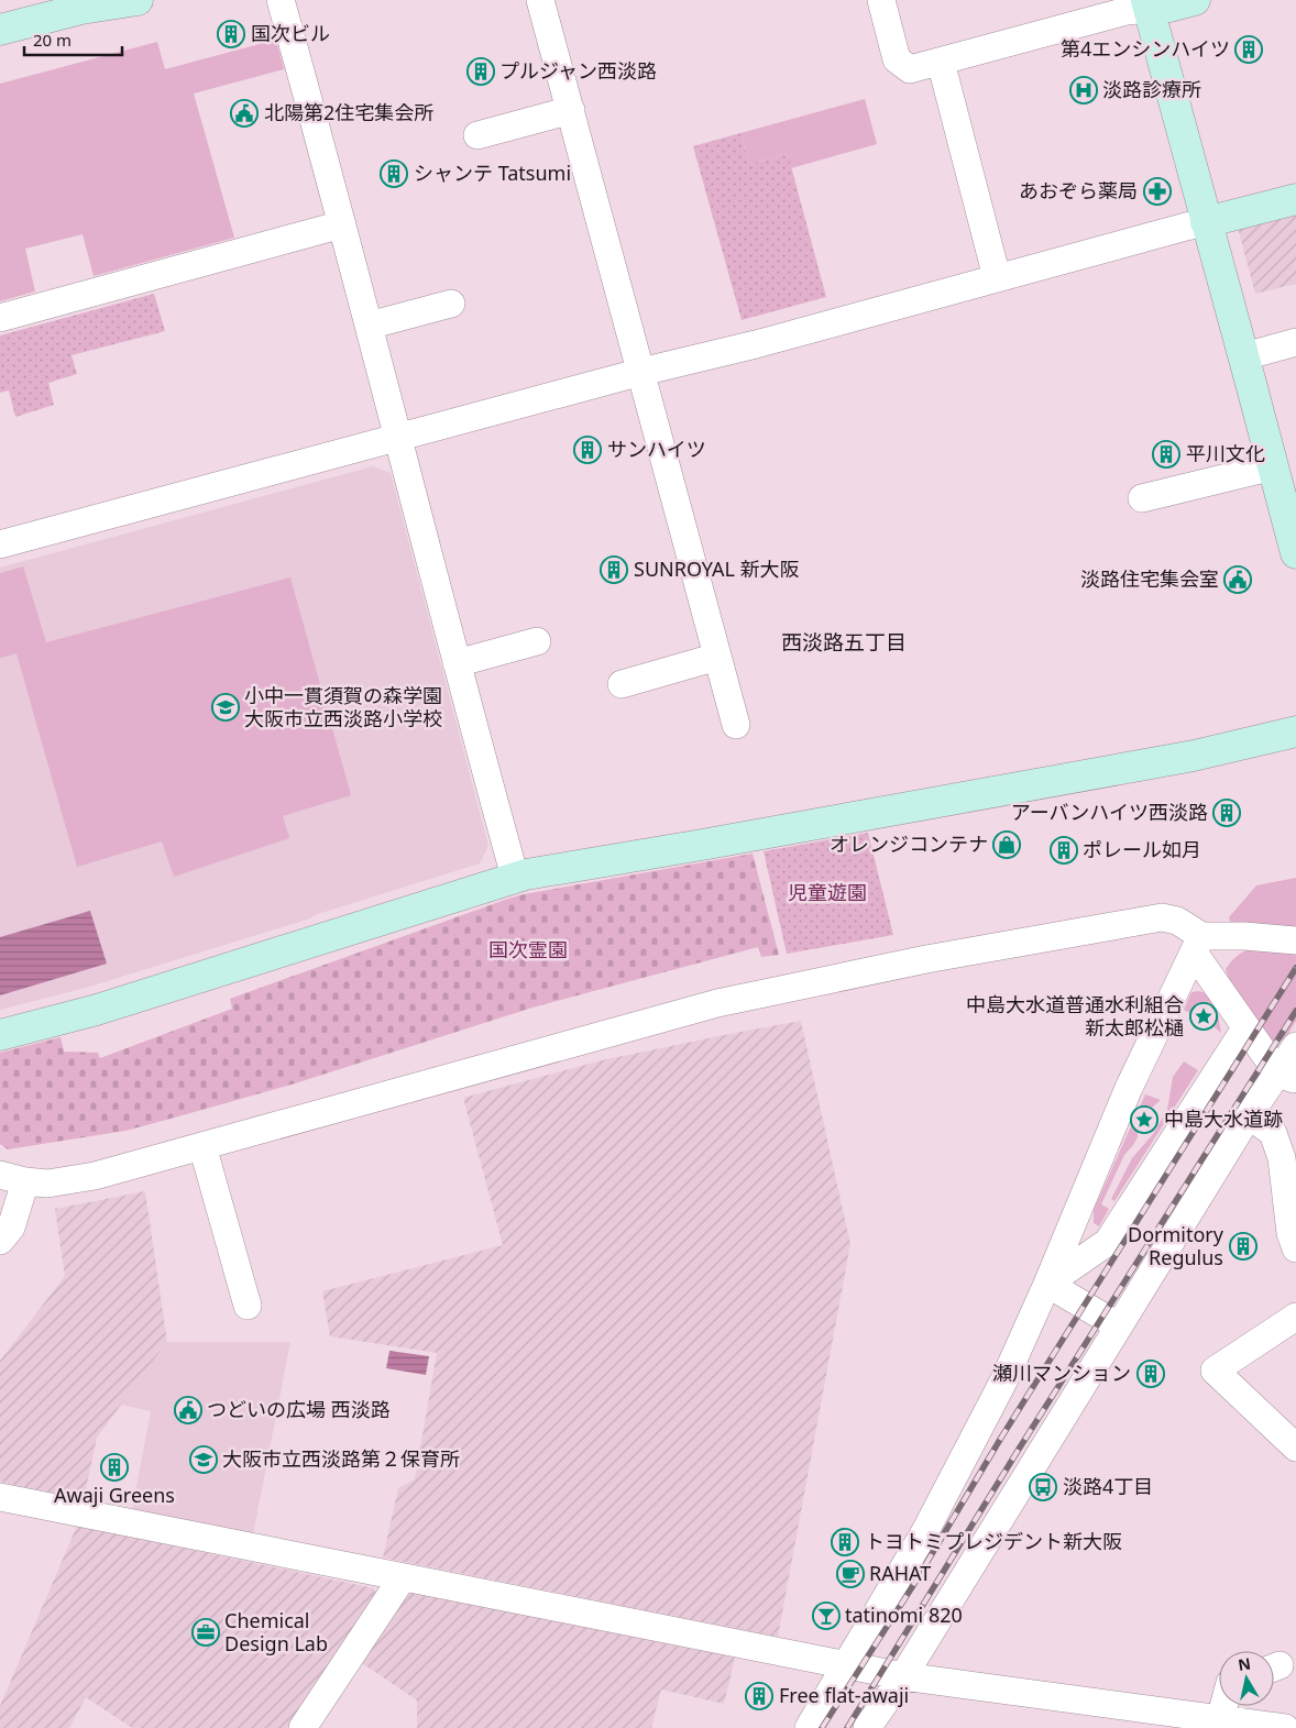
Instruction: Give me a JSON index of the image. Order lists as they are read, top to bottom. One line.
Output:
{"districts":["西淡路五丁目"],"parks":["児童遊園","国次霊園"],"places":{"building":["国次ビル","第4エンシンハイツ","プルジャン西淡路","シャンテ Tatsumi","サンハイツ","平川文化","SUNROYAL 新大阪","アーバンハイツ西淡路","ポレール如月","Dormitory Regulus","瀬川マンション","Awaji Greens","トヨトミプレジデント新大阪","Free flat-awaji"],"hospital":["淡路診療所"],"public building":["北陽第2住宅集会所","淡路住宅集会室","つどいの広場 西淡路"],"pharmacy":["あおぞら薬局"],"school or university":["小中一貫須賀の森学園 大阪市立西淡路小学校","大阪市立西淡路第２保育所"],"shop":["オレンジコンテナ"],"place":["中島大水道普通水利組合 新太郎松樋","中島大水道跡"],"bus stop":["淡路4丁目"],"cafe":["RAHAT"],"bar":["tatinomi 820"],"office":["Chemical Design Lab"]},"scale_bar":"20 m","north":"top"}
